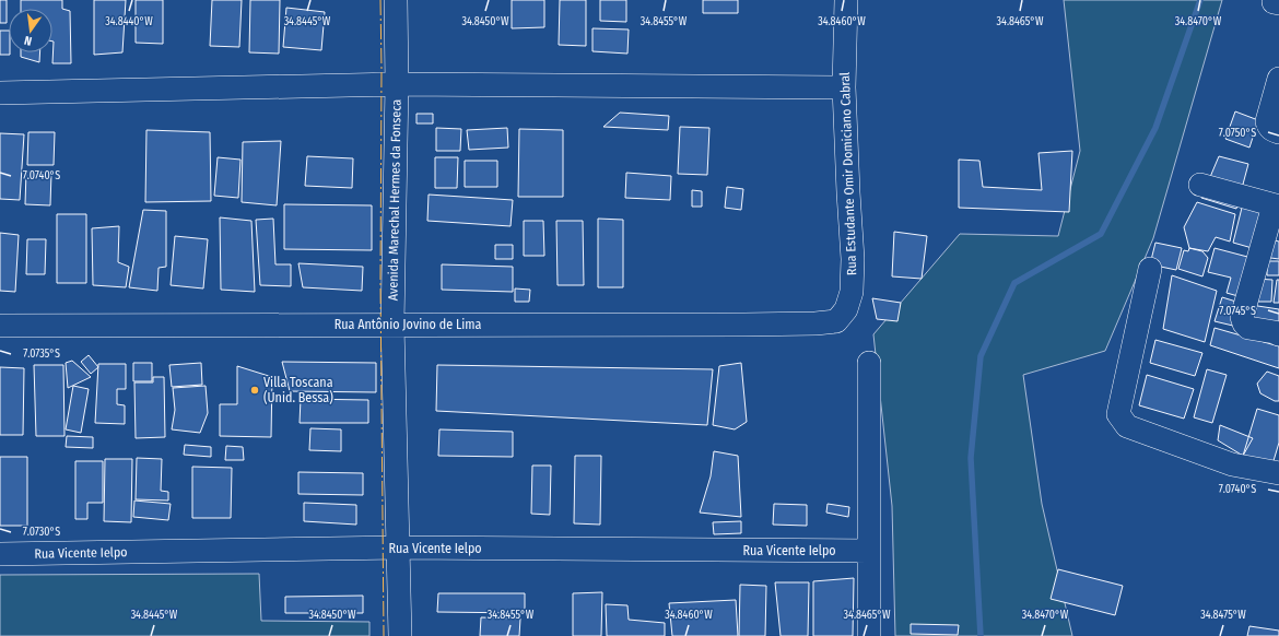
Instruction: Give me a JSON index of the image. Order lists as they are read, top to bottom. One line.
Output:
{"streets":{"street":["Rua Estudante Omir Domiciano Cabral","Avenida Marechal Hermes da Fonseca","Rua Antônio Jovino de Lima","Rua Vicente Ielpo"]},"crossings":[["Rua Estudante Omir Domiciano Cabral","Rua Antônio Jovino de Lima"],["Avenida Marechal Hermes da Fonseca","Rua Antônio Jovino de Lima"],["Avenida Marechal Hermes da Fonseca","Rua Vicente Ielpo"]],"places":["Villa Toscana (Unid. Bessa)"],"north":"bottom","coordinates":["34.8440°W","34.8445°W","34.8450°W","34.8455°W","34.8460°W","34.8465°W","34.8470°W","7.0750°S","7.0740°S","7.0745°S","7.0735°S","7.0730°S","34.8475°W"]}
